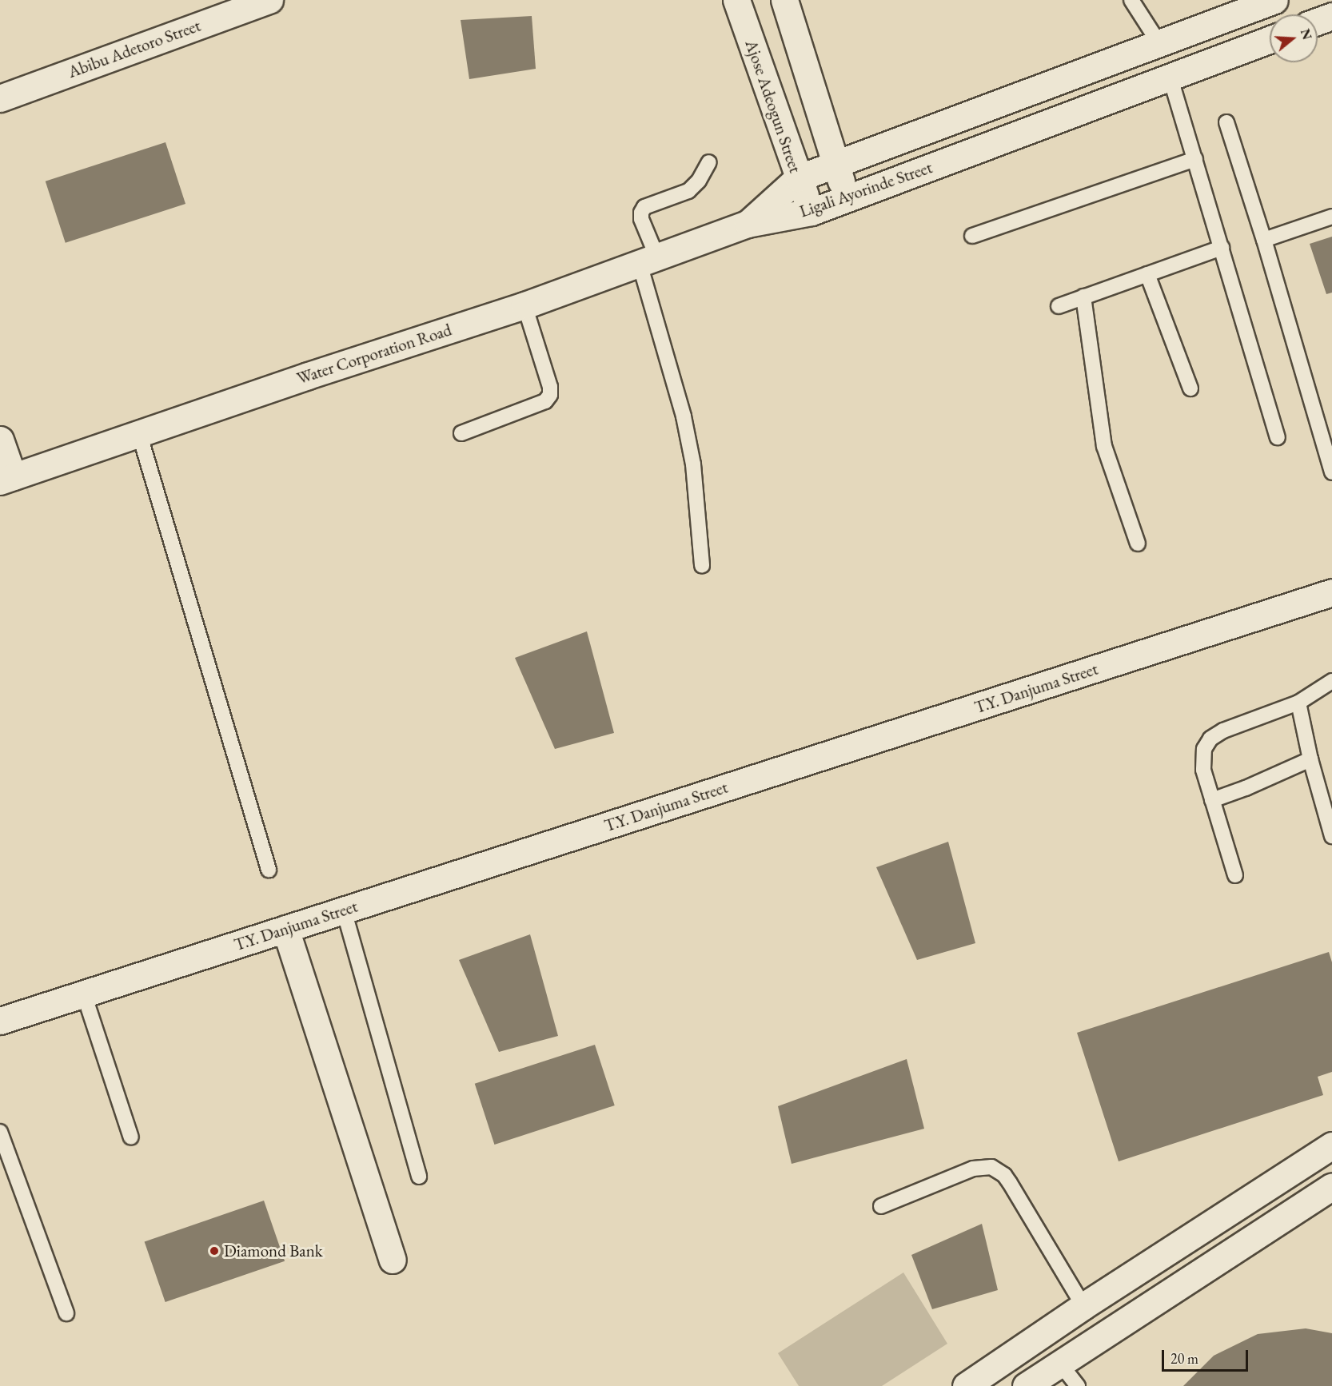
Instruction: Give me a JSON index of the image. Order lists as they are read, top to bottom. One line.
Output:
{"streets":{"street":["Abibu Adetoro Street","Ajose Adeogun Street","Ligali Ayorinde Street","Water Corporation Road","T.Y. Danjuma Street"]},"crossings":[["Ajose Adeogun Street","Ligali Ayorinde Street"],["Ligali Ayorinde Street","Water Corporation Road"]],"places":["Diamond Bank"],"scale_bar":"20 m","north":"right"}
